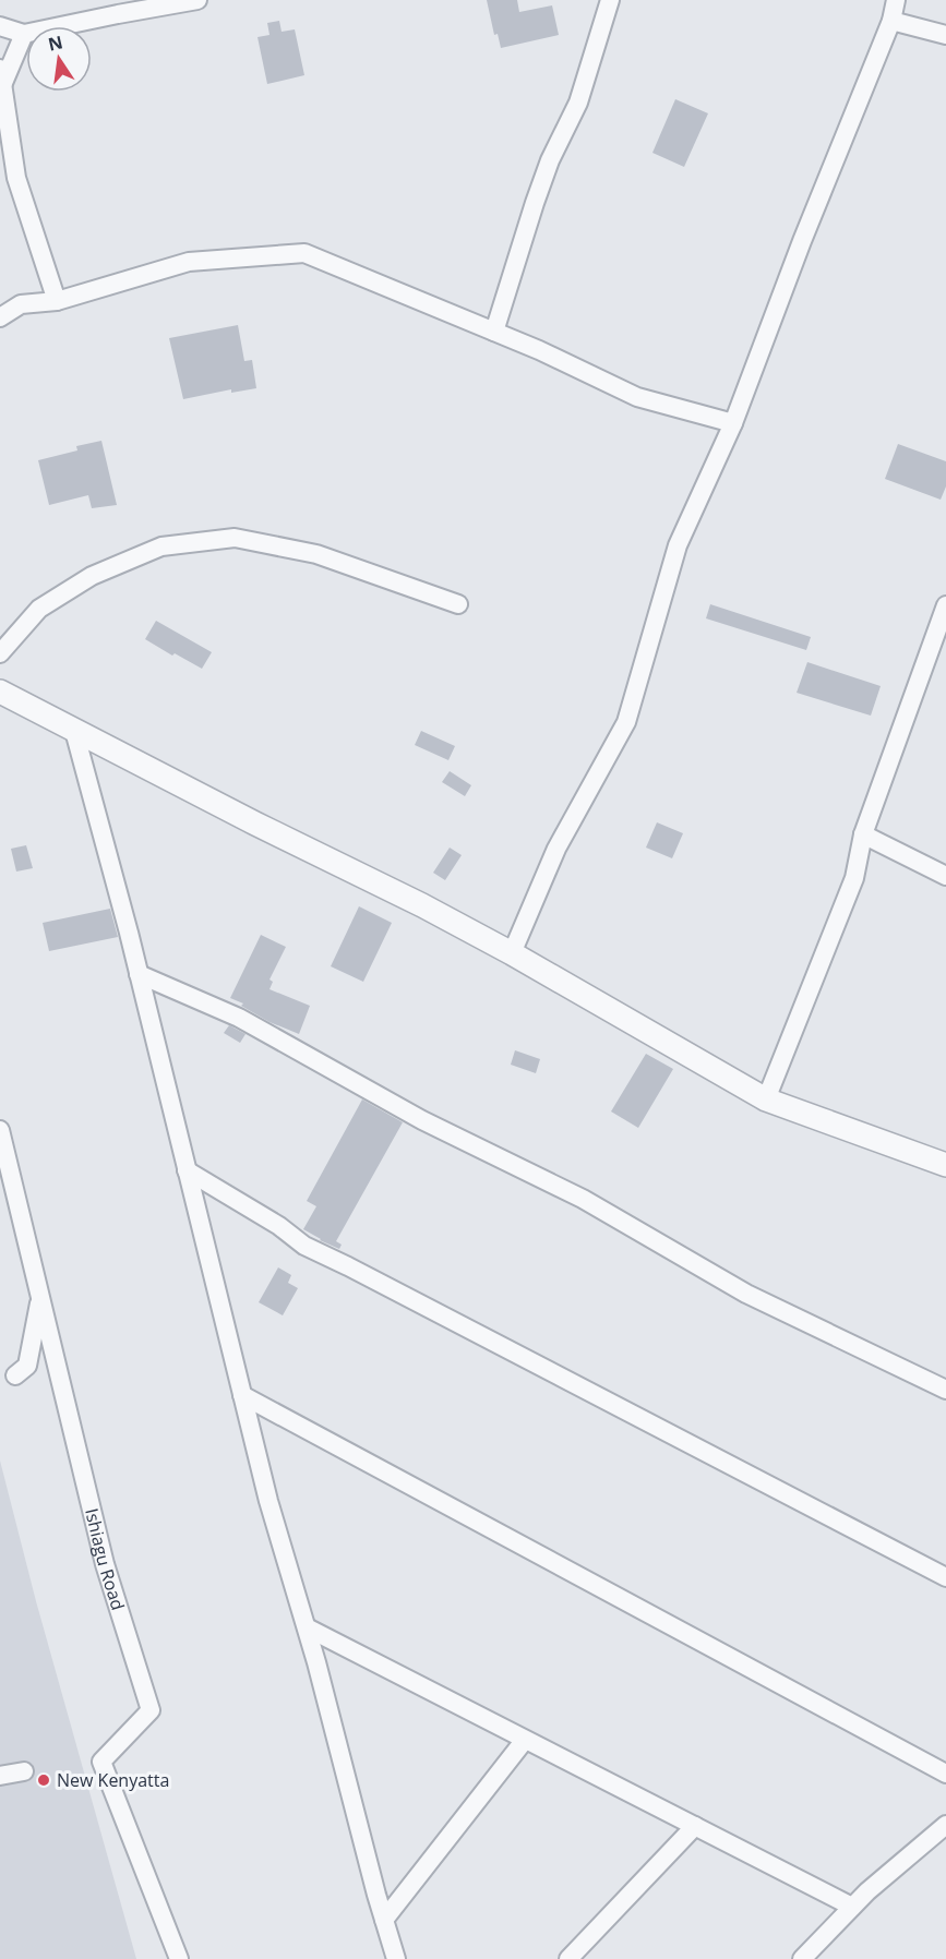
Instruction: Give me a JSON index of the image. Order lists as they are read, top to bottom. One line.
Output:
{"streets":{"street":["Ishiagu Road"]},"places":["New Kenyatta"],"north":"top"}
